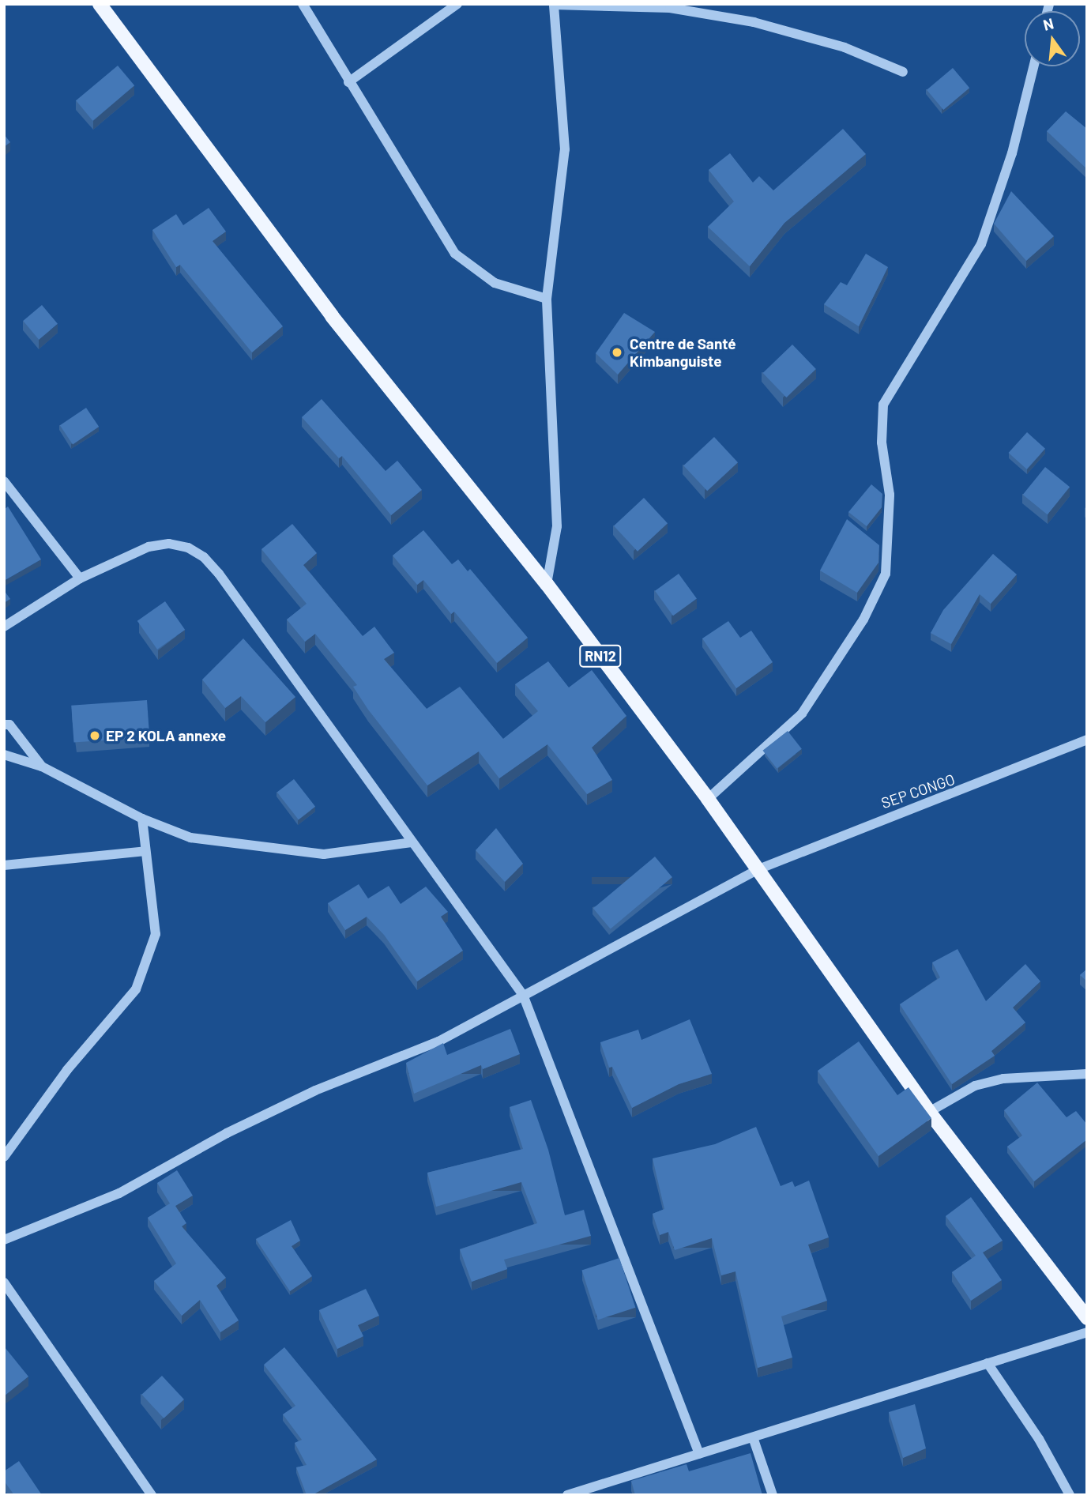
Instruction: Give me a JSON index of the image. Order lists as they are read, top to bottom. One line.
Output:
{"streets":{"main road":["RN12"],"street":["SEP CONGO"]},"crossings":[["RN12","SEP CONGO"]],"places":["Centre de Santé Kimbanguiste","EP 2 KOLA annexe"],"north":"top"}
